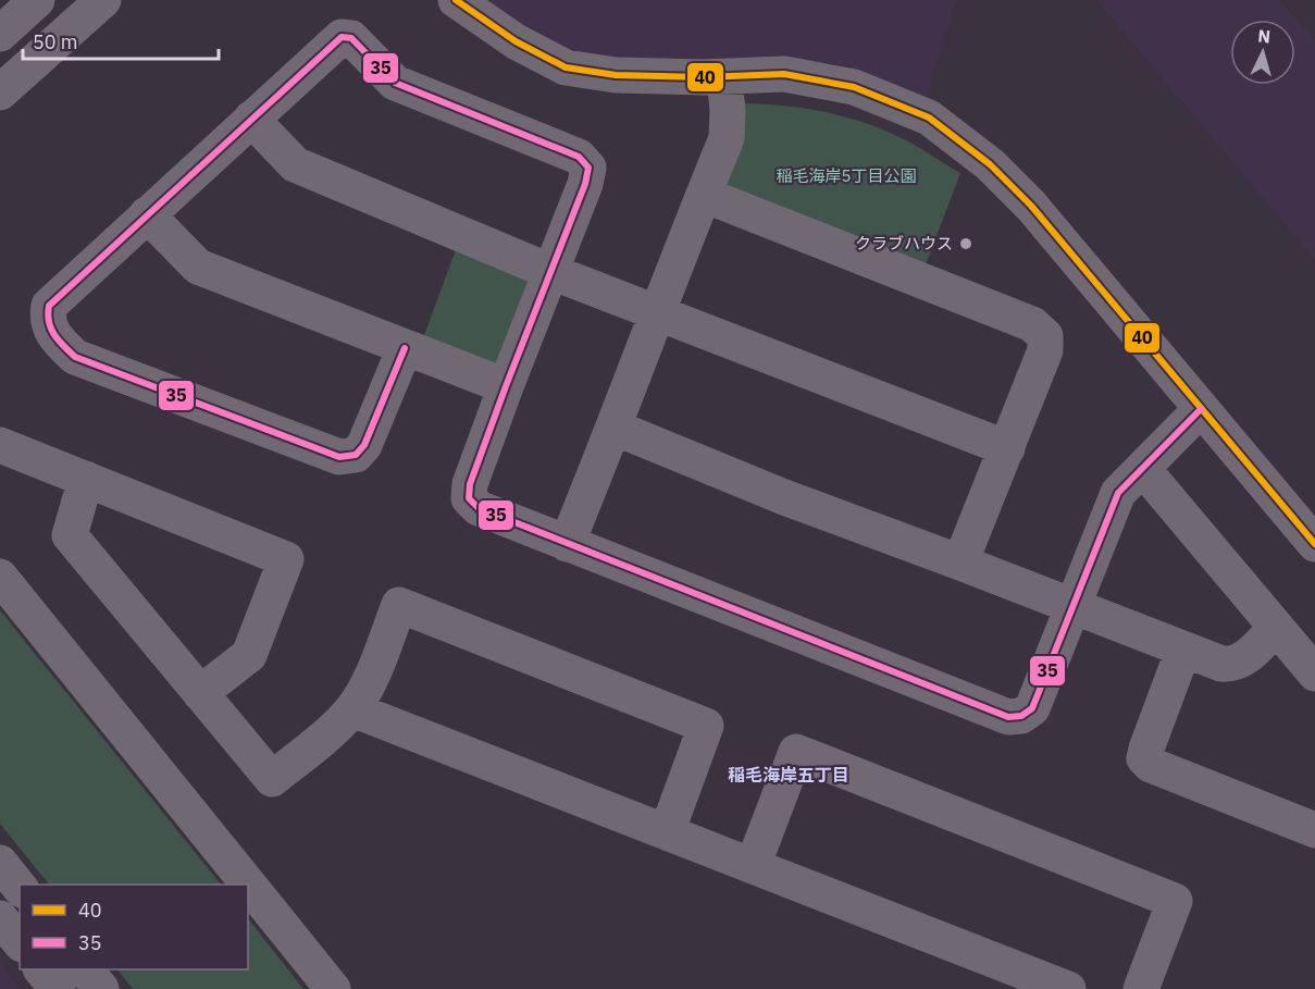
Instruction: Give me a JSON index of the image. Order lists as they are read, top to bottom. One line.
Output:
{"districts":["稲毛海岸五丁目"],"parks":["稲毛海岸5丁目公園"],"places":["クラブハウス"],"lines":["transit line 40","transit line 35"],"legend":["40","35"],"scale_bar":"50 m","north":"top"}
